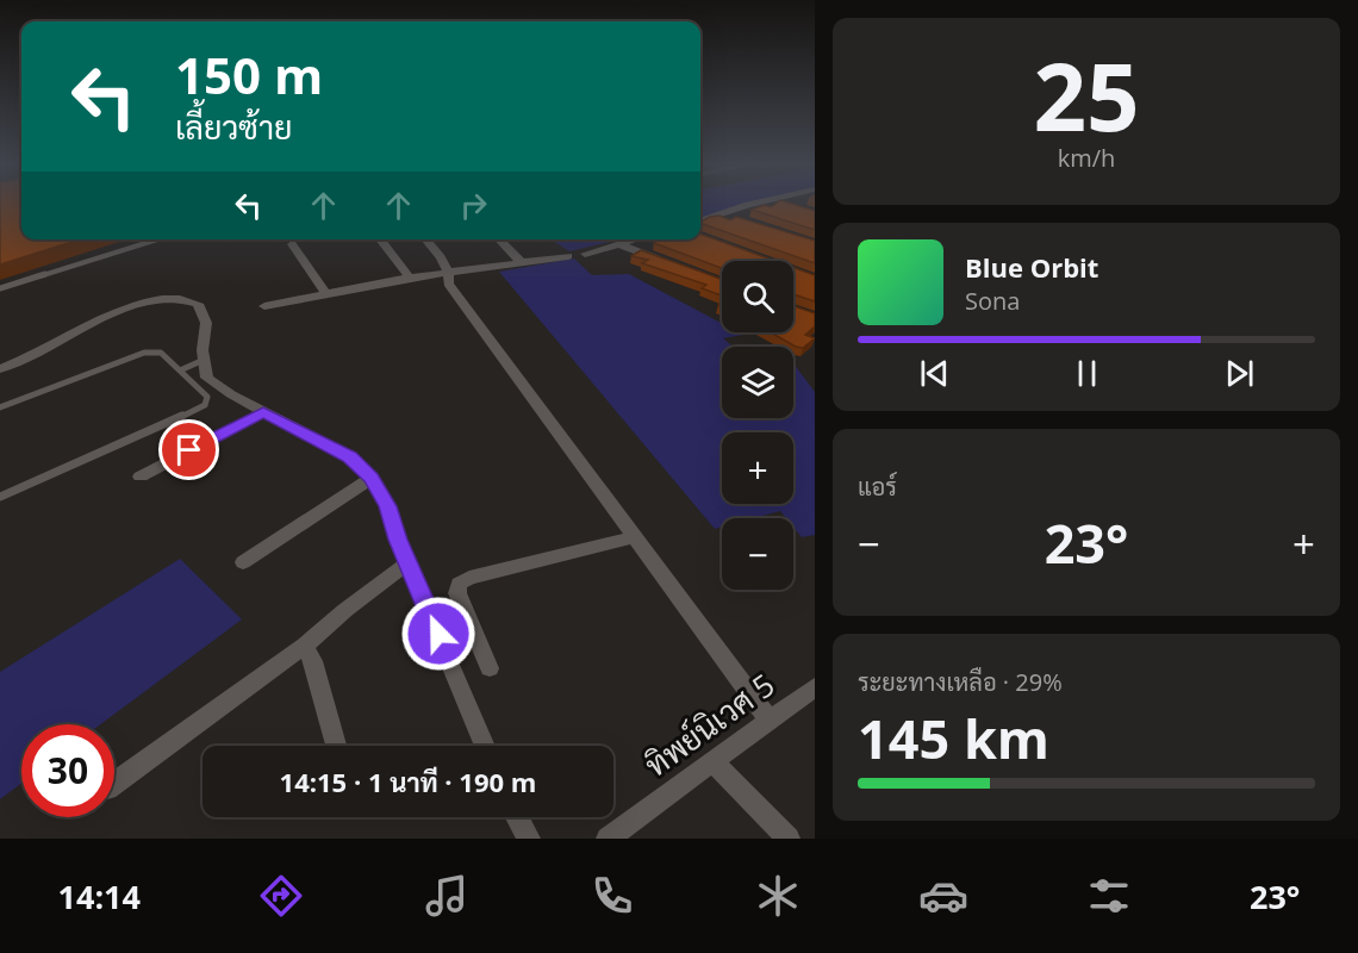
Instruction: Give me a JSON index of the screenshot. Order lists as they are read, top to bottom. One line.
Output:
{"streets":{"street":["ทิพย์นิเวศ 5"]},"page":{"tile":[["25","km/h"],"แอร์",["ระยะทางเหลือ · 29%","145 km"]],"turn":["150 m","เลี้ยวซ้าย"],"song":["Blue Orbit","Sona"],"map_buttons":["+","−"],"heat":["−","23°","+"],"limit":"30","trip":"14:15 · 1 นาที · 190 m","tabs":["14:14","23°"]}}
